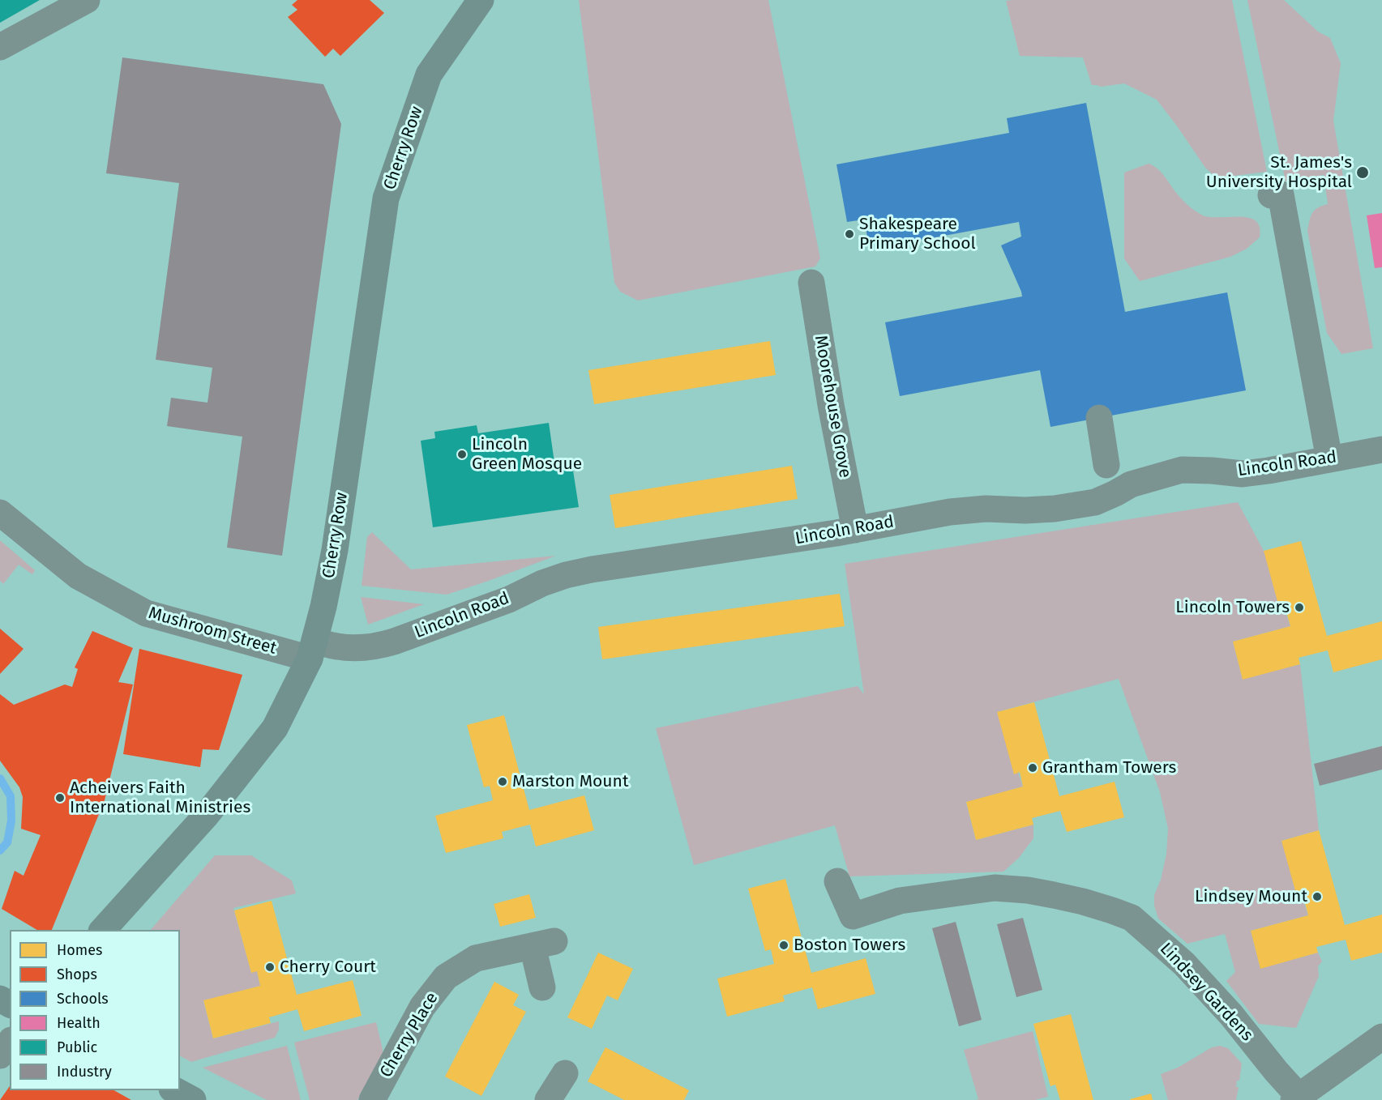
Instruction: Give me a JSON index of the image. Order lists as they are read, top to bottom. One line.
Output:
{"streets":{"street":["Cherry Row","Moorehouse Grove","Lincoln Road","Mushroom Street","Lindsey Gardens","Cherry Place"]},"crossings":[["Cherry Row","Lincoln Road"],["Cherry Row","Mushroom Street"],["Moorehouse Grove","Lincoln Road"],["Lincoln Road","Mushroom Street"]],"places":["St. James's University Hospital","Shakespeare Primary School","Lincoln Green Mosque","Lincoln Towers","Grantham Towers","Marston Mount","Acheivers Faith International Ministries","Lindsey Mount","Boston Towers","Cherry Court"],"legend":["Homes","Shops","Schools","Health","Public","Industry"]}
